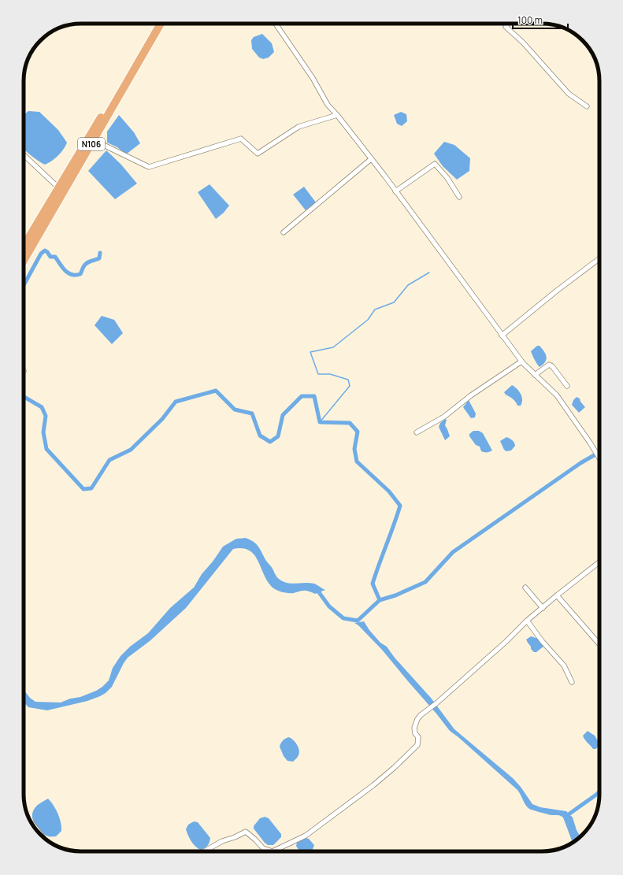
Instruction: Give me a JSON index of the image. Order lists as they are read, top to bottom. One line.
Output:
{"streets":{"highway":["N106"]},"scale_bar":"100 m"}
